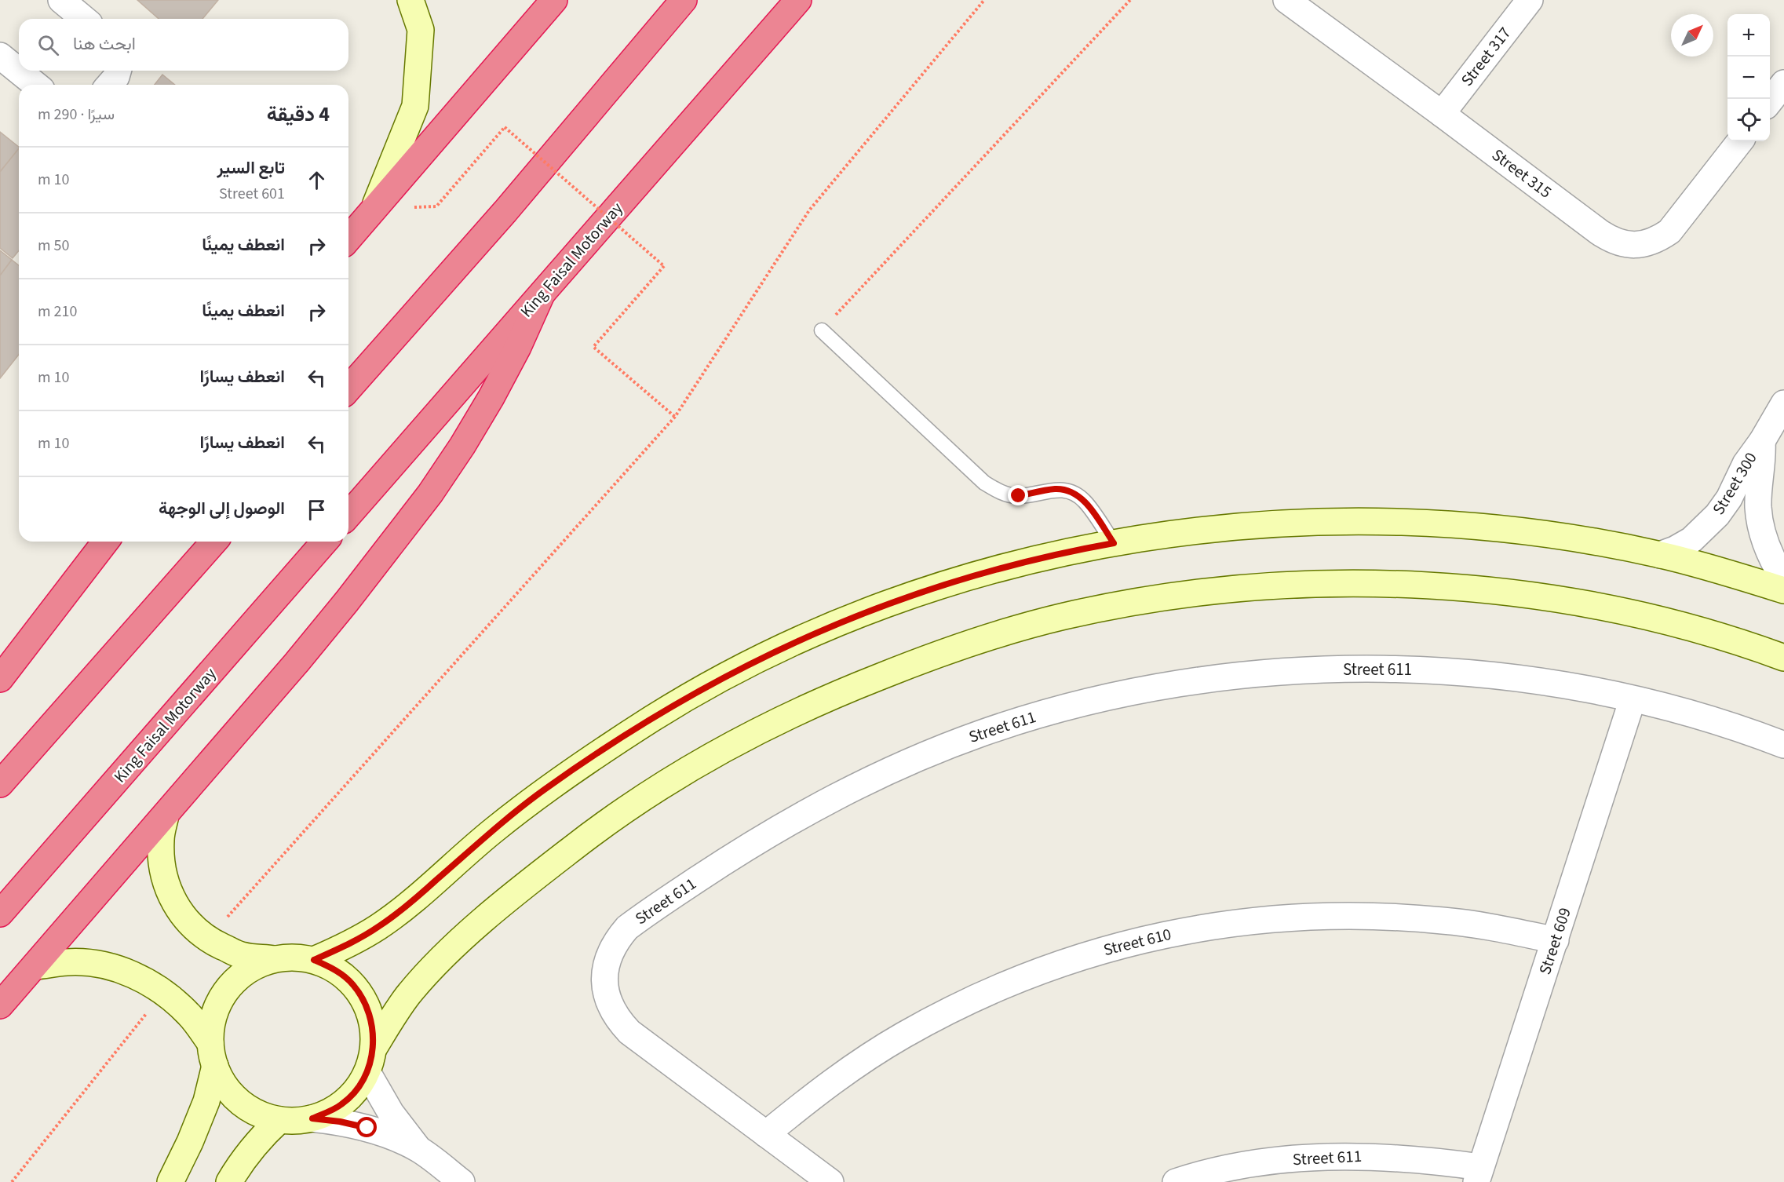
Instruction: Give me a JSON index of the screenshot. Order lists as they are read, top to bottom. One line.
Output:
{"streets":{"highway":["King Faisal Motorway"],"street":["Street 317","Street 315","Street 300","Street 611","Street 609","Street 610"]},"crossings":[["Street 317","Street 315"],["Street 611","Street 609"],["Street 611","Street 610"],["Street 609","Street 610"]],"north":"top right","page":{"map_buttons":["+","−"],"search":"ابحث هنا","heading":["4 دقيقة","سيرًا · 290 m"],"list":[["تابع السير","Street 601","10 m"],["انعطف يمينًا","50 m"],["انعطف يمينًا","210 m"],["انعطف يسارًا","10 m"],["انعطف يسارًا","10 m"],"الوصول إلى الوجهة"]}}
